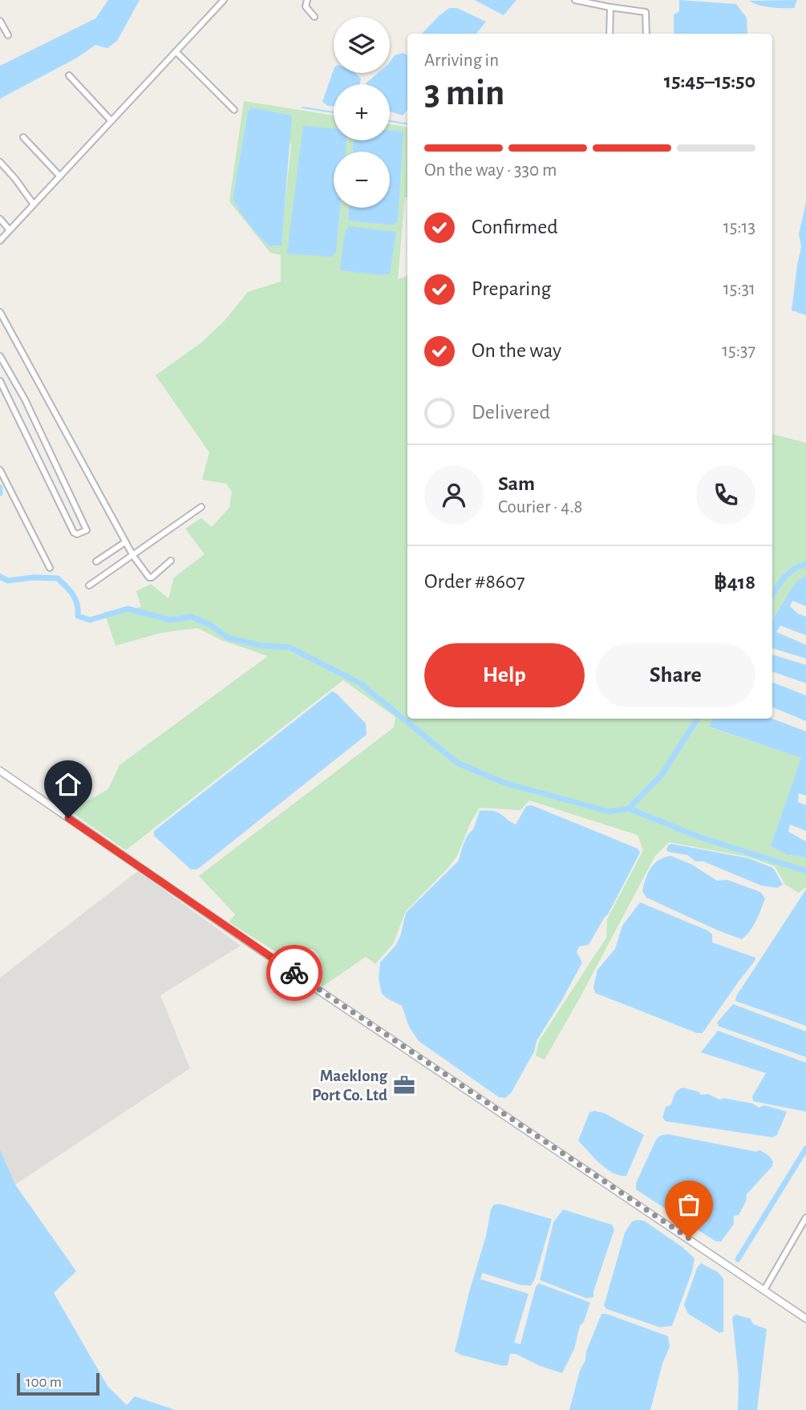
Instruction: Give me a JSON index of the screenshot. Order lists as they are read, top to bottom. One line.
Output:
{"places":{"office":["Maeklong Port Co. Ltd"]},"scale_bar":"100 m","page":{"map_buttons":["+","−"],"heading":["3 min","Arriving in","15:45–15:50"],"panel":["Sam","Courier · 4.8","Order #8607","฿418"],"bar":"On the way · 330 m","list":[["Confirmed","15:13"],["Preparing","15:31"],["On the way","15:37"],"Delivered"],"buttons":["Help","Share"],"scale":"100 m"}}
